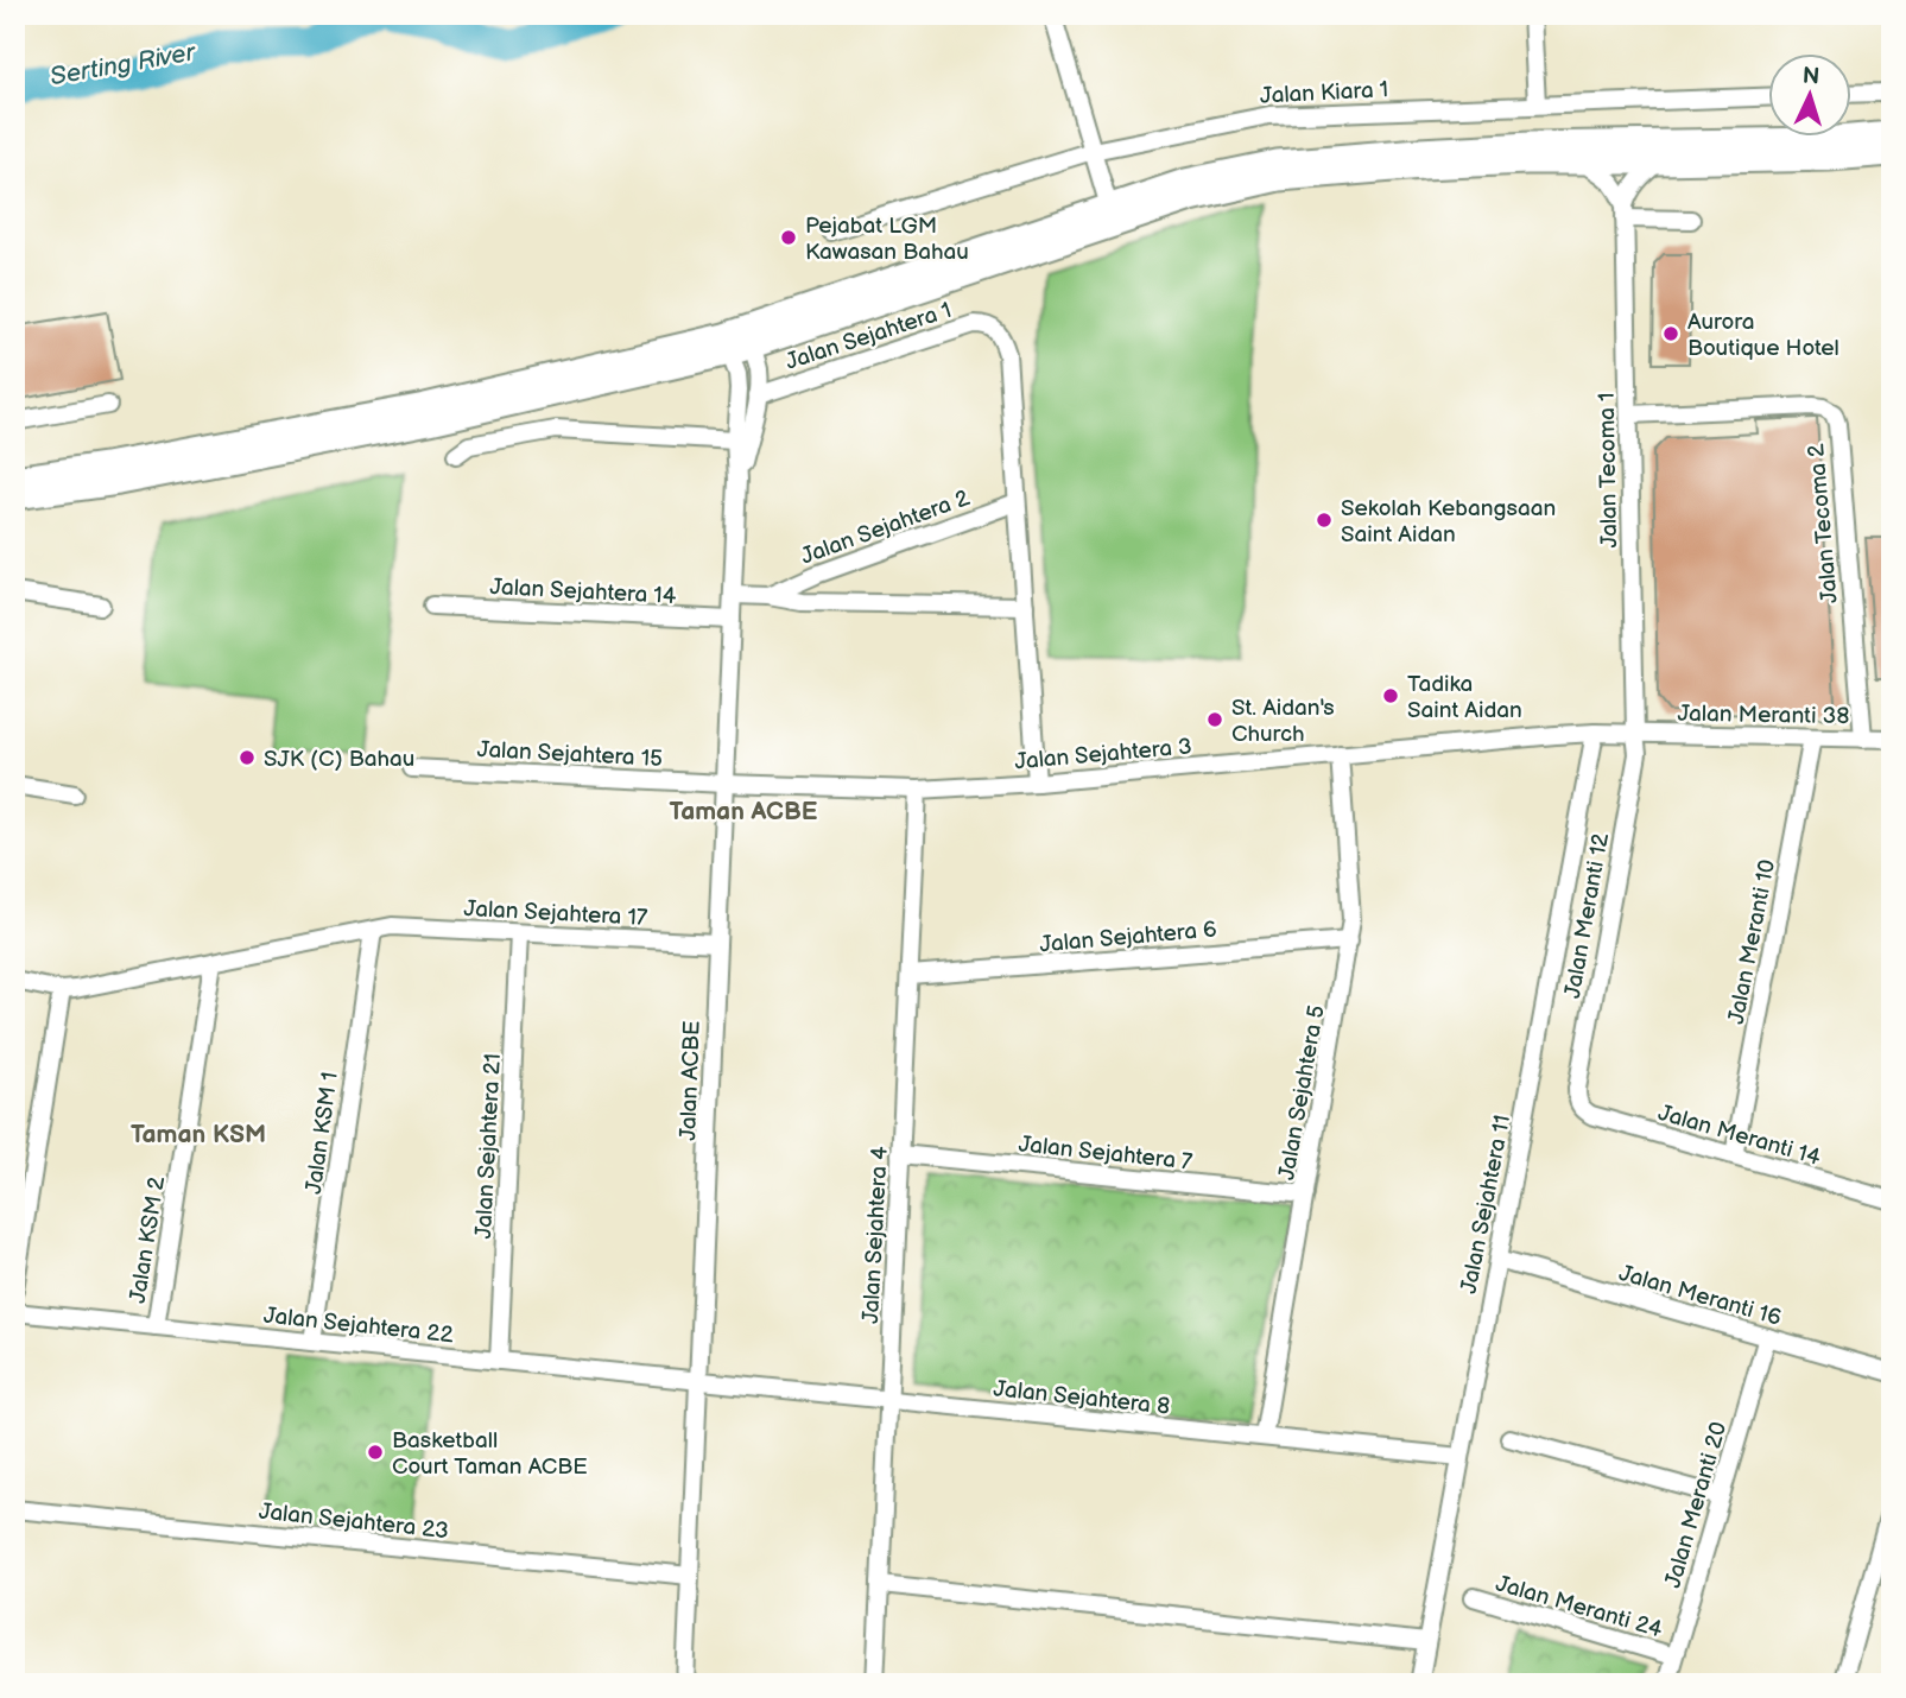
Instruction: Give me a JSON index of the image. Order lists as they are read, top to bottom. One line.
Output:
{"streets":{"street":["Jalan Kiara 1","Jalan Sejahtera 1","Jalan Tecoma 1","Jalan Tecoma 2","Jalan Sejahtera 2","Jalan Sejahtera 14","Jalan Meranti 38","Jalan Sejahtera 15","Jalan Sejahtera 3","Jalan Sejahtera 17","Jalan Meranti 12","Jalan Sejahtera 6","Jalan Meranti 10","Jalan ACBE","Jalan Sejahtera 5","Jalan KSM 1","Jalan Meranti 14","Jalan Sejahtera 21","Jalan Sejahtera 7","Jalan Sejahtera 11","Jalan Sejahtera 4","Jalan KSM 2","Jalan Meranti 16","Jalan Sejahtera 22","Jalan Sejahtera 8","Jalan Meranti 20","Jalan Sejahtera 23","Jalan Meranti 24"]},"crossings":[["Jalan Sejahtera 1","Jalan Sejahtera 2"],["Jalan Sejahtera 1","Jalan ACBE"],["Jalan Tecoma 1","Jalan Tecoma 2"],["Jalan Tecoma 1","Jalan Meranti 38"],["Jalan Tecoma 1","Jalan Sejahtera 3"],["Jalan Tecoma 1","Jalan Meranti 12"],["Jalan Tecoma 2","Jalan Meranti 38"],["Jalan Sejahtera 2","Jalan ACBE"],["Jalan Sejahtera 14","Jalan ACBE"],["Jalan Meranti 38","Jalan Sejahtera 3"],["Jalan Meranti 38","Jalan Meranti 12"],["Jalan Meranti 38","Jalan Meranti 10"],["Jalan Sejahtera 15","Jalan Sejahtera 3"],["Jalan Sejahtera 15","Jalan ACBE"],["Jalan Sejahtera 3","Jalan Meranti 12"],["Jalan Sejahtera 3","Jalan ACBE"],["Jalan Sejahtera 3","Jalan Sejahtera 5"],["Jalan Sejahtera 3","Jalan Sejahtera 11"],["Jalan Sejahtera 3","Jalan Sejahtera 4"],["Jalan Sejahtera 17","Jalan ACBE"],["Jalan Sejahtera 17","Jalan KSM 1"],["Jalan Sejahtera 17","Jalan Sejahtera 21"],["Jalan Sejahtera 17","Jalan KSM 2"],["Jalan Meranti 12","Jalan Meranti 14"],["Jalan Sejahtera 6","Jalan Sejahtera 5"],["Jalan Sejahtera 6","Jalan Sejahtera 4"],["Jalan Meranti 10","Jalan Meranti 14"],["Jalan ACBE","Jalan Sejahtera 22"],["Jalan ACBE","Jalan Sejahtera 8"],["Jalan ACBE","Jalan Sejahtera 23"],["Jalan Sejahtera 5","Jalan Sejahtera 7"],["Jalan Sejahtera 5","Jalan Sejahtera 8"],["Jalan KSM 1","Jalan Sejahtera 22"],["Jalan Sejahtera 21","Jalan Sejahtera 22"],["Jalan Sejahtera 7","Jalan Sejahtera 4"],["Jalan Sejahtera 11","Jalan Meranti 16"],["Jalan Sejahtera 11","Jalan Sejahtera 8"],["Jalan Sejahtera 4","Jalan Sejahtera 8"],["Jalan KSM 2","Jalan Sejahtera 22"],["Jalan Meranti 16","Jalan Meranti 20"],["Jalan Sejahtera 22","Jalan Sejahtera 8"],["Jalan Meranti 20","Jalan Meranti 24"]],"districts":["Taman ACBE","Taman KSM"],"water":["Serting River"],"places":["Pejabat LGM Kawasan Bahau","Aurora Boutique Hotel","Sekolah Kebangsaan Saint Aidan","Tadika Saint Aidan","St. Aidan's Church","SJK (C) Bahau","Basketball Court Taman ACBE"],"north":"top"}
